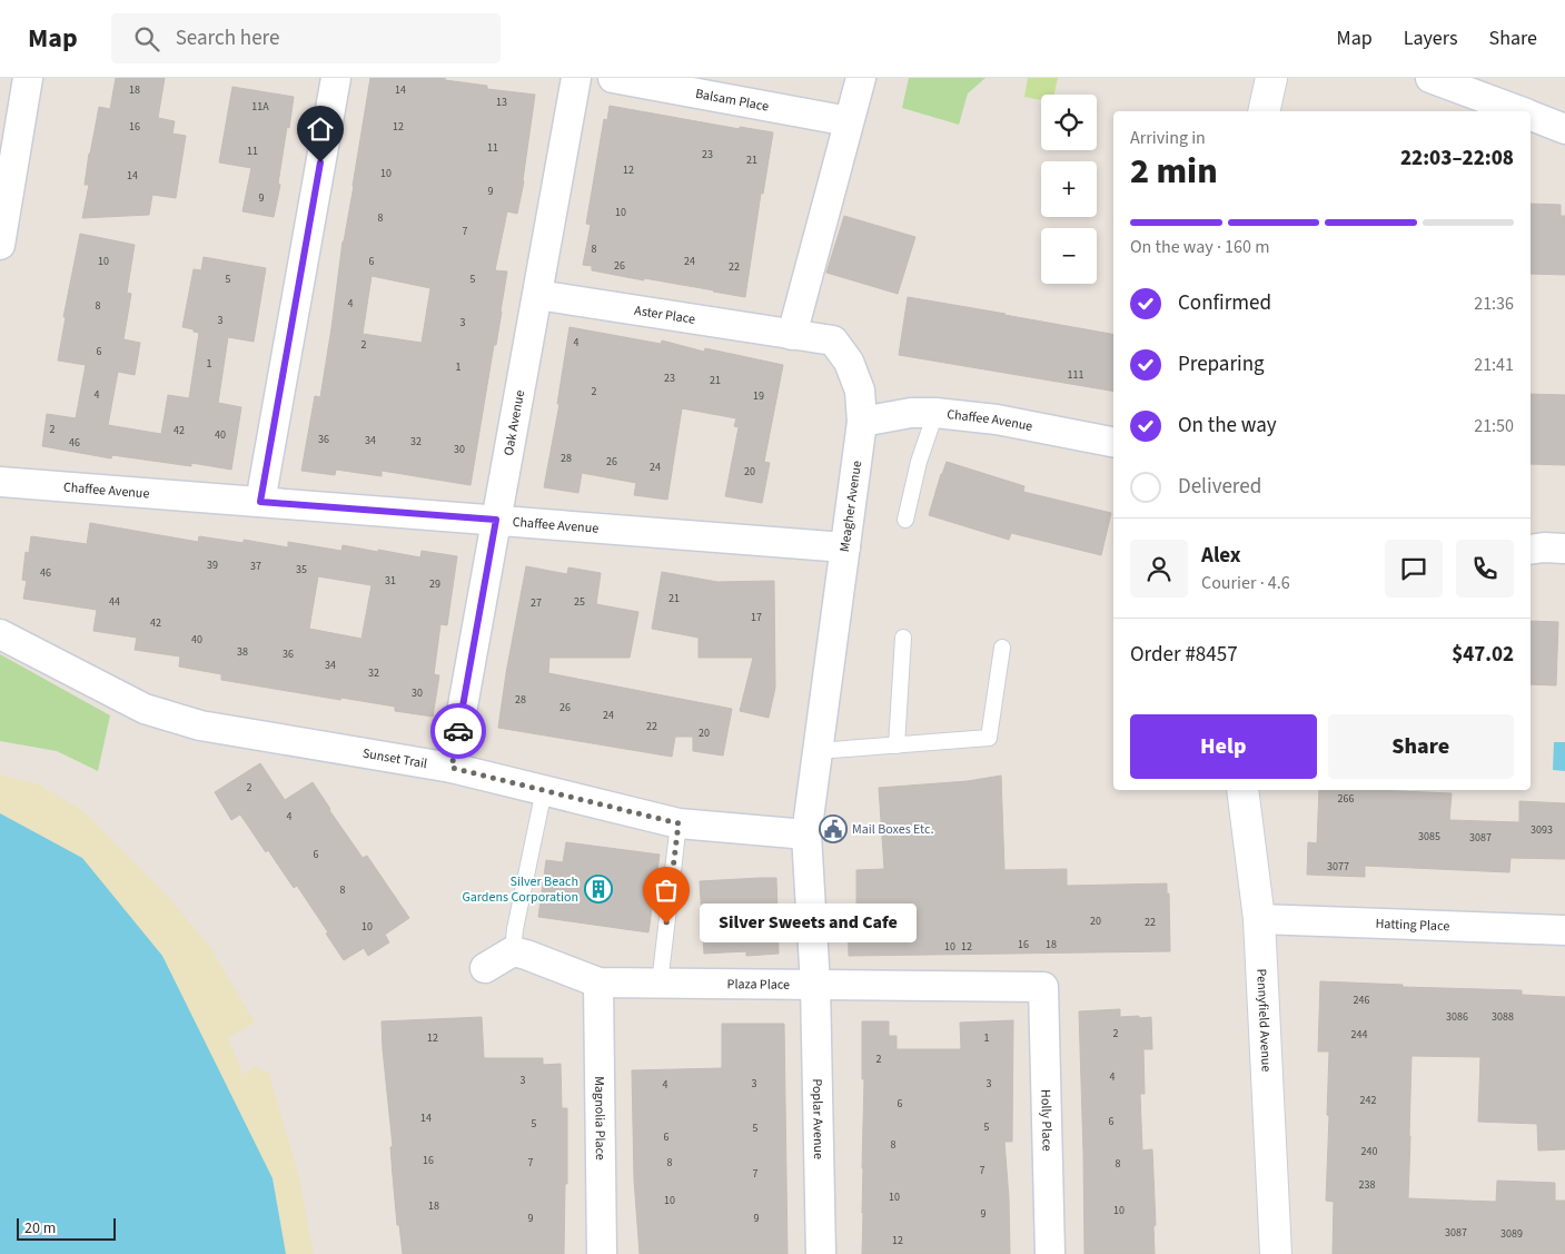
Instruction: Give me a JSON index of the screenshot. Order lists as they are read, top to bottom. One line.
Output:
{"streets":{"street":["Balsam Place","Aster Place","Chaffee Avenue","Oak Avenue","Meagher Avenue","Sunset Trail","Hatting Place","Plaza Place","Pennyfield Avenue","Magnolia Place","Poplar Avenue","Holly Place"]},"crossings":[["Aster Place","Oak Avenue"],["Aster Place","Meagher Avenue"],["Chaffee Avenue","Oak Avenue"],["Chaffee Avenue","Meagher Avenue"],["Oak Avenue","Sunset Trail"],["Meagher Avenue","Sunset Trail"],["Meagher Avenue","Plaza Place"],["Meagher Avenue","Poplar Avenue"],["Hatting Place","Pennyfield Avenue"],["Plaza Place","Magnolia Place"],["Plaza Place","Poplar Avenue"],["Plaza Place","Holly Place"]],"places":{"public building":["Mail Boxes Etc."],"building":["Silver Beach Gardens Corporation"],"other":["Silver Sweets and Cafe"]},"house_numbers":["18","14","13","11A","16","12","11","11","23","21","12","10","14","9","9","10","8","7","8","10","6","24","26","22","5","5","4","8","3","3","4","2","6","1","1","111","23","21","2","4","19","2","42","40","36","34","32","46","30","28","26","24","20","39","37","35","46","31","29","21","44","25","27","17","42","40","38","36","34","32","30","28","26","24","22","20","2","266","4","3093","3085","3087","6","3077","8","20","22","10","16","18","10","12","246","3086","3088","2","244","12","1","2","4","3","3","3","4","242","6","14","6","5","5","5","6","8","240","16","7","8","8","7","7","238","10","10","18","10","9","9","9","3087","3089","12"],"scale_bar":"20 m","page":{"header":"Map","search":"Search here","nav":["Map","Layers","Share"],"map_buttons":["+","−"],"heading":["2 min","Arriving in","22:03–22:08"],"panel":["Alex","Courier · 4.6","Order #8457","$47.02"],"bar":"On the way · 160 m","list":[["Confirmed","21:36"],["Preparing","21:41"],["On the way","21:50"],"Delivered"],"buttons":["Help","Share"],"bubble":"Silver Sweets and Cafe","scale":"20 m"}}
